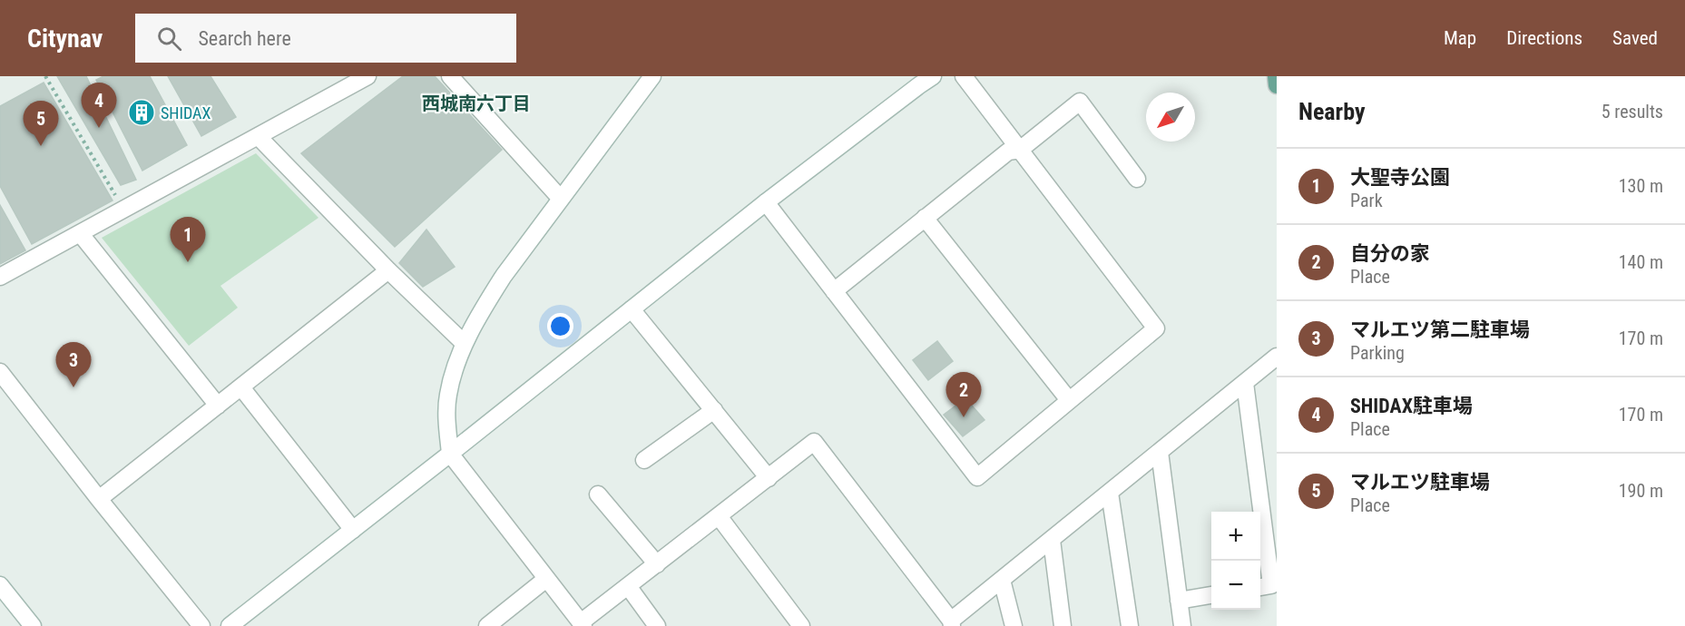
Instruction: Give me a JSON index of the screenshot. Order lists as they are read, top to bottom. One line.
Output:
{"districts":["西城南六丁目"],"places":{"building":["SHIDAX"]},"north":"bottom left","page":{"header":"Citynav","search":"Search here","nav":["Map","Directions","Saved"],"heading":["Nearby","5 results"],"pins":["4","5","1","3","2"],"list":[{"mark":"1","name":"大聖寺公園","note":"Park","value":"130 m"},{"mark":"2","name":"自分の家","note":"Place","value":"140 m"},{"mark":"3","name":"マルエツ第二駐車場","note":"Parking","value":"170 m"},{"mark":"4","name":"SHIDAX駐車場","note":"Place","value":"170 m"},{"mark":"5","name":"マルエツ駐車場","note":"Place","value":"190 m"}],"map_buttons":["+","−"]}}
